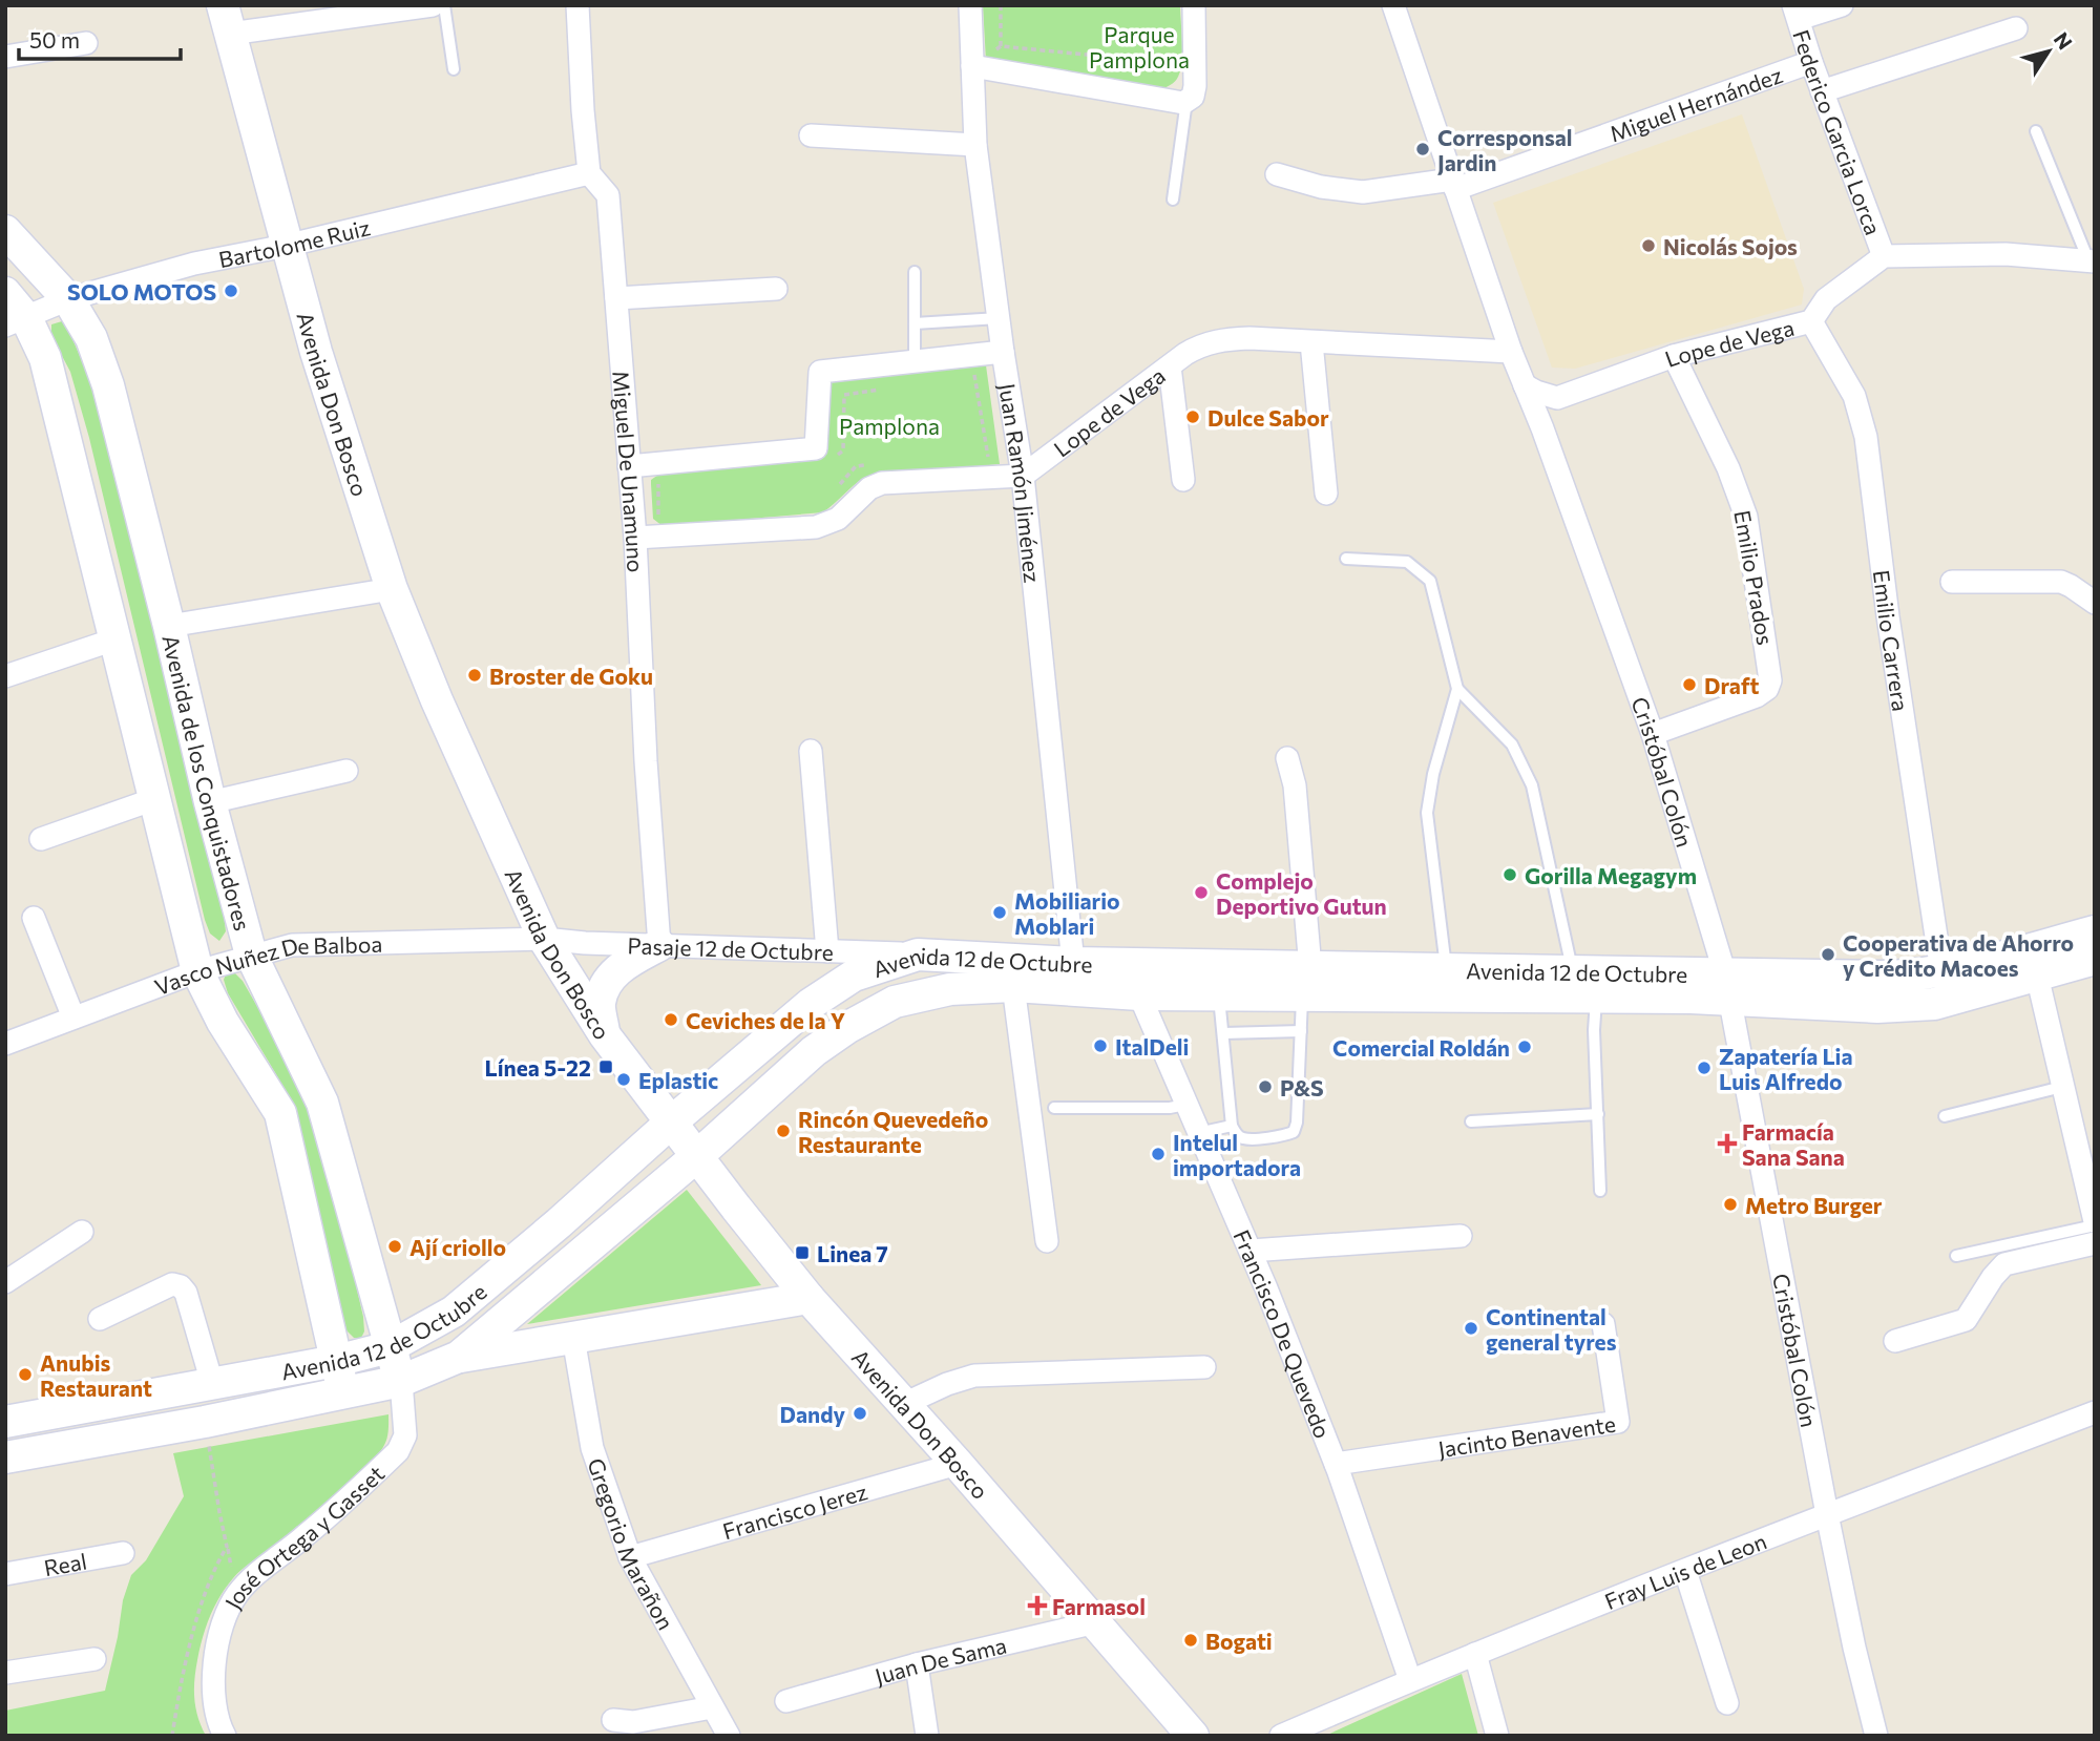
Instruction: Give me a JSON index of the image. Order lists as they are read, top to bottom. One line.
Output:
{"streets":{"main road":["Avenida Don Bosco","Avenida de los Conquistadores","Avenida 12 de Octubre","José Ortega y Gasset"],"street":["Miguel Hernández","Federico Garcia Lorca","Bartolome Ruiz","Lope de Vega","Miguel De Unamuno","Juan Ramón Jiménez","Emilio Prados","Emilio Carrera","Cristóbal Colón","Pasaje 12 de Octubre","Vasco Nuñez De Balboa","Francisco De Quevedo","Jacinto Benavente","Francisco Jerez","Gregorio Marañon","Real","Fray Luis de Leon","Juan De Sama"]},"crossings":[["Miguel Hernández","Federico Garcia Lorca"],["Miguel Hernández","Cristóbal Colón"],["Federico Garcia Lorca","Lope de Vega"],["Bartolome Ruiz","Avenida Don Bosco"],["Bartolome Ruiz","Miguel De Unamuno"],["Bartolome Ruiz","Avenida de los Conquistadores"],["Lope de Vega","Juan Ramón Jiménez"],["Lope de Vega","Emilio Prados"],["Lope de Vega","Emilio Carrera"],["Lope de Vega","Cristóbal Colón"],["Avenida Don Bosco","Pasaje 12 de Octubre"],["Avenida Don Bosco","Vasco Nuñez De Balboa"],["Avenida Don Bosco","Avenida 12 de Octubre"],["Avenida Don Bosco","Francisco Jerez"],["Avenida Don Bosco","Juan De Sama"],["Miguel De Unamuno","Pasaje 12 de Octubre"],["Juan Ramón Jiménez","Avenida 12 de Octubre"],["Emilio Prados","Cristóbal Colón"],["Emilio Carrera","Avenida 12 de Octubre"],["Cristóbal Colón","Avenida 12 de Octubre"],["Cristóbal Colón","Fray Luis de Leon"],["Avenida de los Conquistadores","Vasco Nuñez De Balboa"],["Avenida de los Conquistadores","Avenida 12 de Octubre"],["Avenida de los Conquistadores","José Ortega y Gasset"],["Pasaje 12 de Octubre","Vasco Nuñez De Balboa"],["Pasaje 12 de Octubre","Avenida 12 de Octubre"],["Avenida 12 de Octubre","Francisco De Quevedo"],["Avenida 12 de Octubre","José Ortega y Gasset"],["Francisco De Quevedo","Jacinto Benavente"],["Francisco De Quevedo","Fray Luis de Leon"],["Francisco Jerez","Gregorio Marañon"]],"parks":["Parque Pamplona","Pamplona"],"places":{"other":["Corresponsal Jardin","Nicolás Sojos","SOLO MOTOS","Dulce Sabor","Broster de Goku","Draft","Gorilla Megagym","Complejo Deportivo Gutun","Mobiliario Moblari","Cooperativa de Ahorro y Crédito Macoes","Ceviches de la Y","ItalDeli","Comercial Roldán","Zapatería Lia Luis Alfredo","Eplastic","P&S","Rincón Quevedeño Restaurante","Intelul importadora","Metro Burger","Ají criollo","Continental general tyres","Anubis Restaurant","Dandy","Bogati"],"transit":["Línea 5-22","Linea 7"],"health":["Farmacía Sana Sana","Farmasol"]},"scale_bar":"50 m","north":"top right"}
